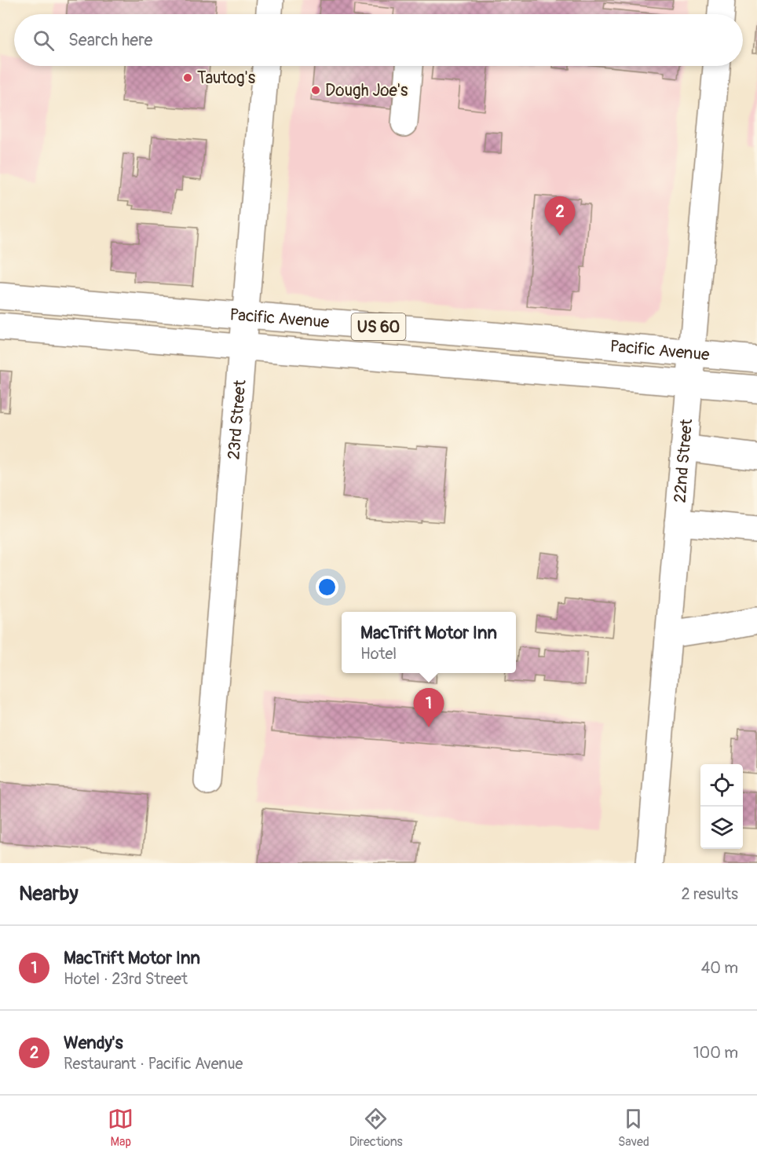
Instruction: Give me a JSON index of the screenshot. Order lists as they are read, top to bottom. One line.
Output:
{"streets":{"main road":["Pacific Avenue","US 60","23rd Street","22nd Street"]},"crossings":[["Pacific Avenue","23rd Street"],["Pacific Avenue","22nd Street"]],"places":["Tautog's","Dough Joe's"],"page":{"search":"Search here","pins":["2","1"],"popup":["MacTrift Motor Inn","Hotel"],"heading":["Nearby","2 results"],"list":[{"mark":"1","name":"MacTrift Motor Inn","note":"Hotel · 23rd Street","value":"40 m"},{"mark":"2","name":"Wendy's","note":"Restaurant · Pacific Avenue","value":"100 m"}],"nav":["Map","Directions","Saved"]}}
